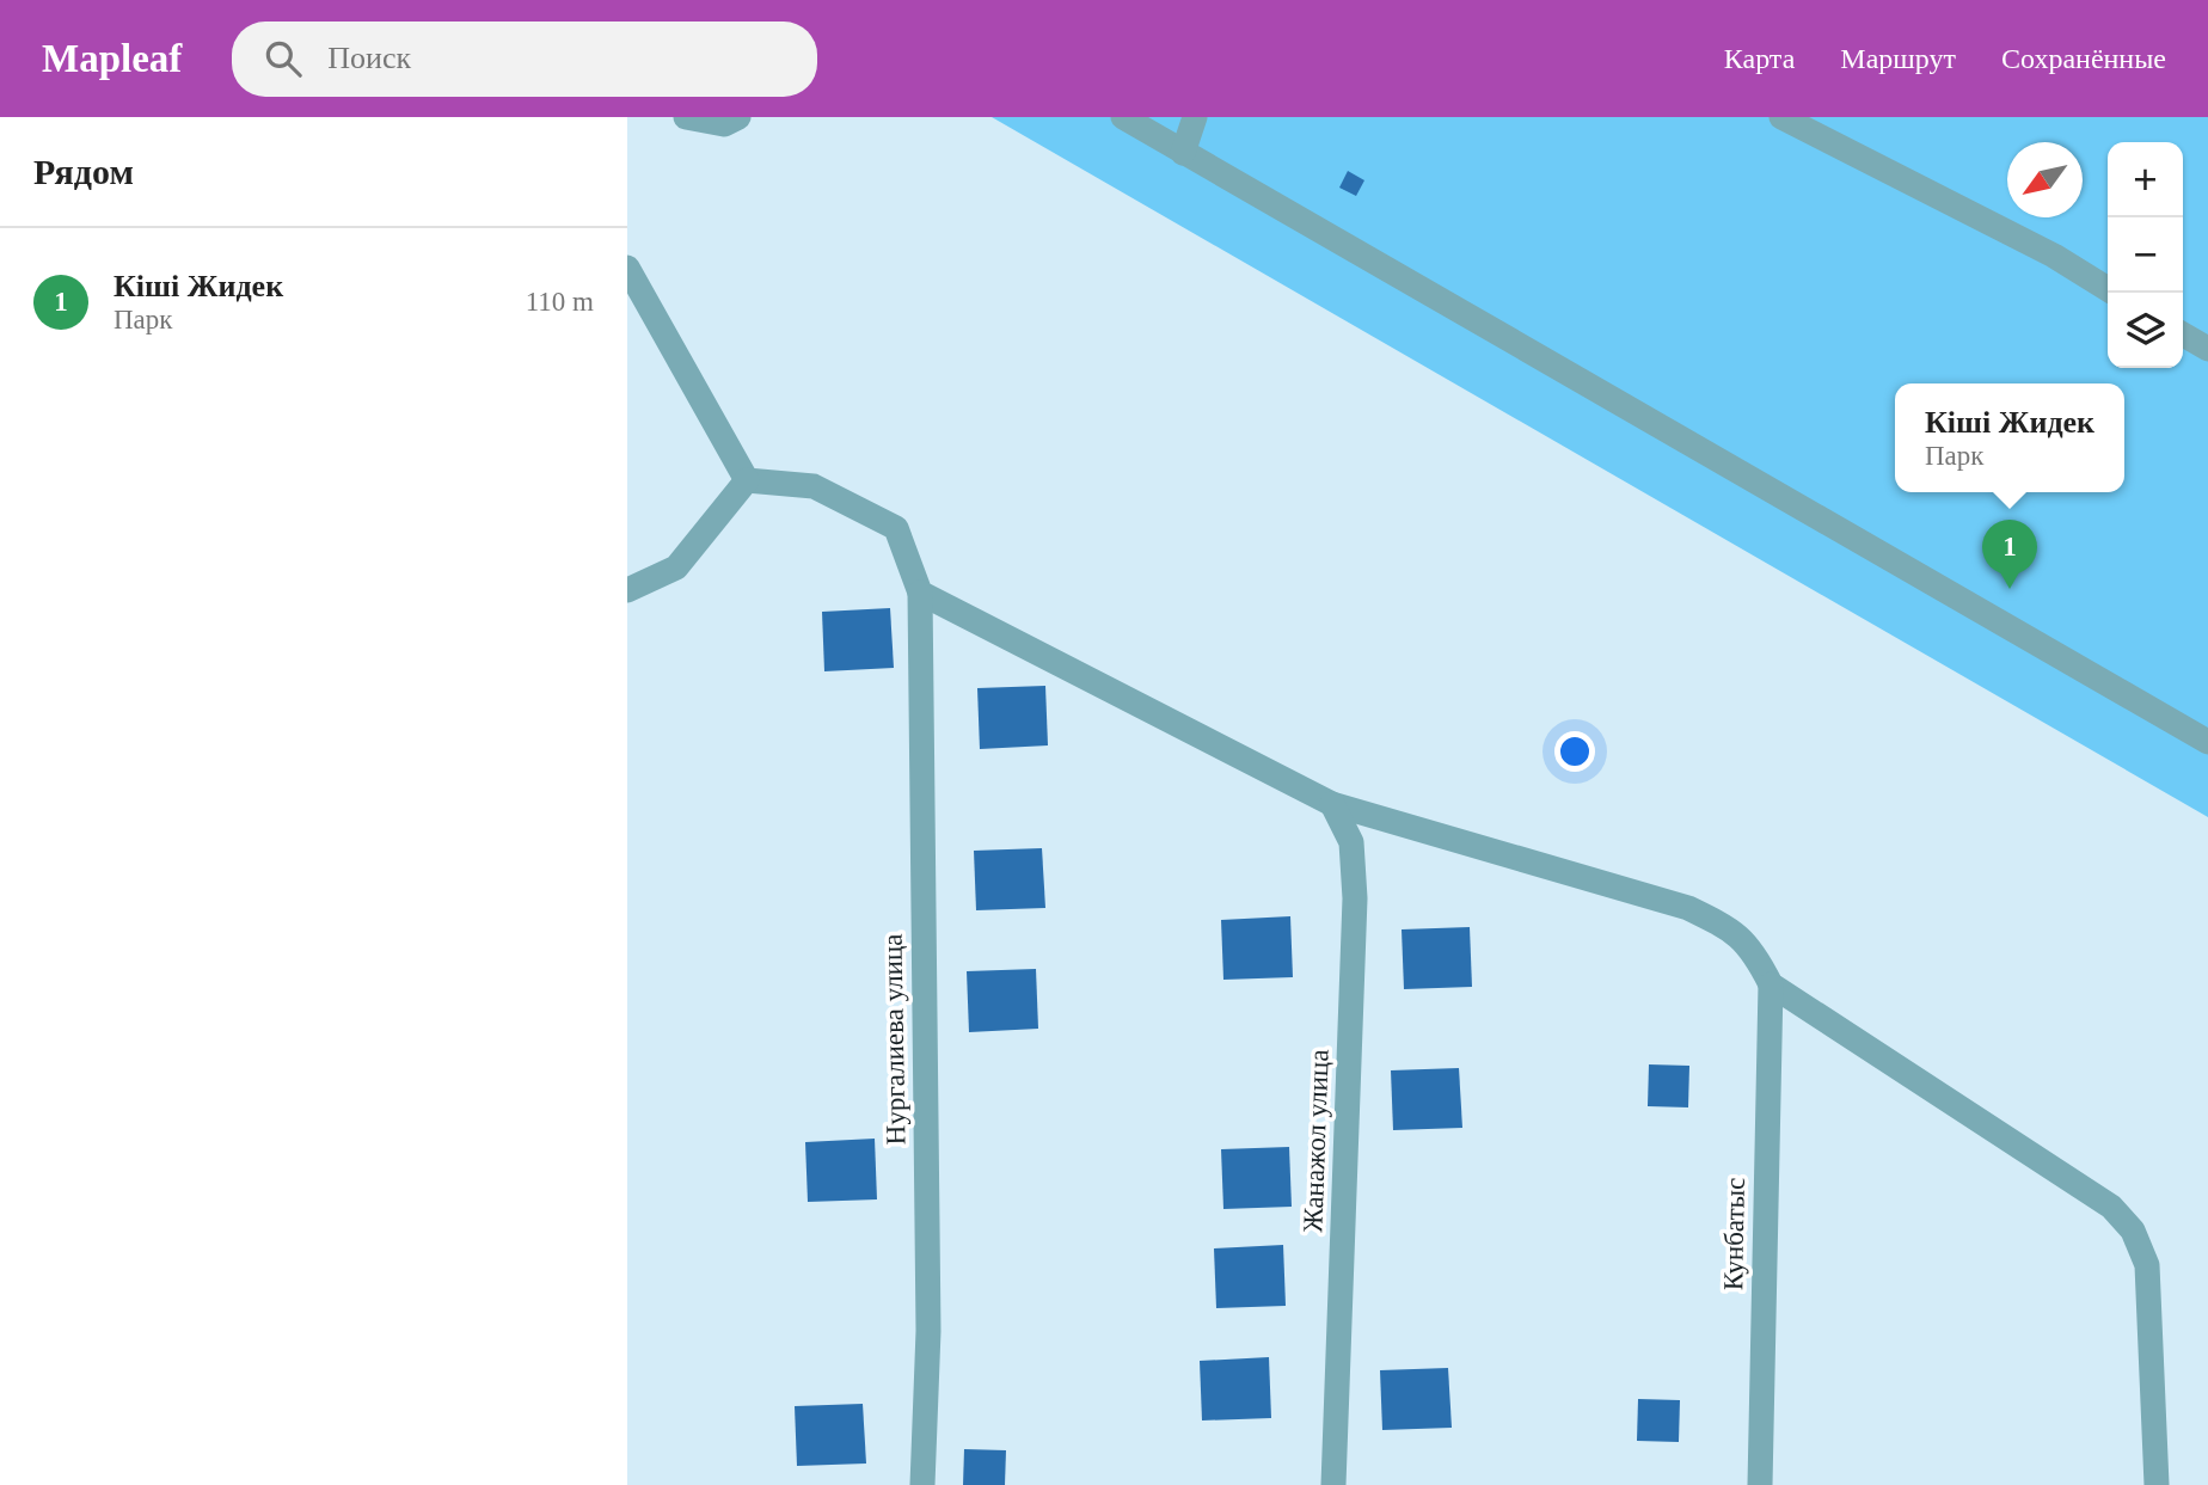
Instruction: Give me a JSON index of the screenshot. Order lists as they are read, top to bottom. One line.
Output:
{"streets":{"street":["Нургалиева улица","Жанажол улица","Кунбатыс"]},"north":"bottom left","page":{"header":"Mapleaf","search":"Поиск","nav":["Карта","Маршрут","Сохранённые"],"heading":"Рядом","map_buttons":["+","−"],"list":[{"mark":"1","name":"Кіші Жидек","note":"Парк","value":"110 m"}],"popup":["Кіші Жидек","Парк"],"pins":"1"}}
